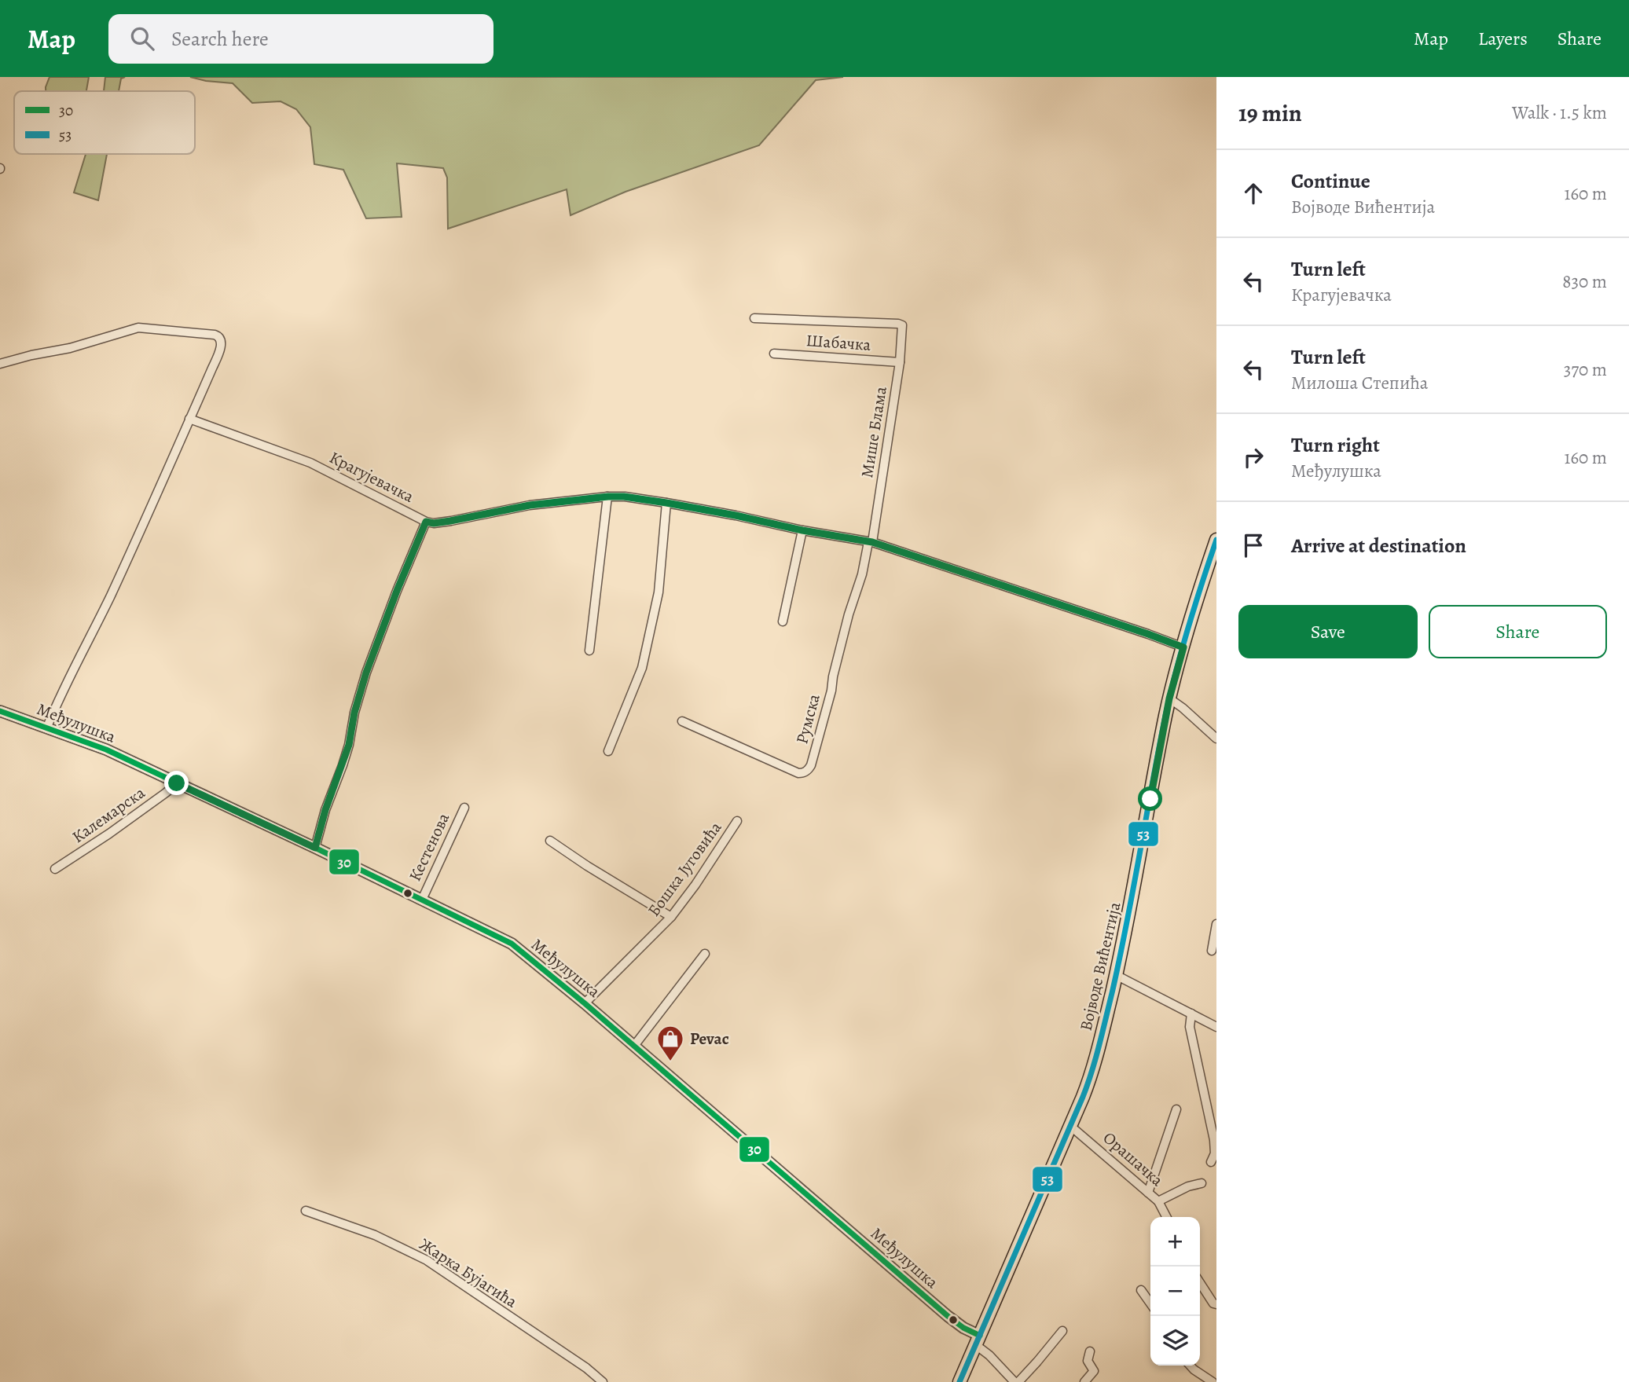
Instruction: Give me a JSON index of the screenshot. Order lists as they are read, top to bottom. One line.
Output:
{"streets":{"main road":["Војводе Вићентија"],"street":["Шабачка","Мише Блама","Крагујевачка","Румска","Међулушка","Калемарска","Кестенова","Бошка Југовића","Орашачка","Жарка Бујагића"]},"crossings":[["Шабачка","Мише Блама"],["Мише Блама","Крагујевачка"],["Мише Блама","Румска"],["Крагујевачка","Румска"],["Крагујевачка","Војводе Вићентија"],["Међулушка","Калемарска"],["Међулушка","Кестенова"],["Међулушка","Бошка Југовића"],["Међулушка","Војводе Вићентија"],["Војводе Вићентија","Орашачка"]],"places":{"shop":["Pevac"]},"lines":["transit line 53","transit line 30"],"legend":["30","53"],"page":{"header":"Map","search":"Search here","nav":["Map","Layers","Share"],"heading":["19 min","Walk · 1.5 km"],"list":[["Continue","Војводе Вићентија","160 m"],["Turn left","Крагујевачка","830 m"],["Turn left","Милоша Степића","370 m"],["Turn right","Међулушка","160 m"],"Arrive at destination"],"buttons":["Save","Share"],"map_buttons":["+","−"]}}
